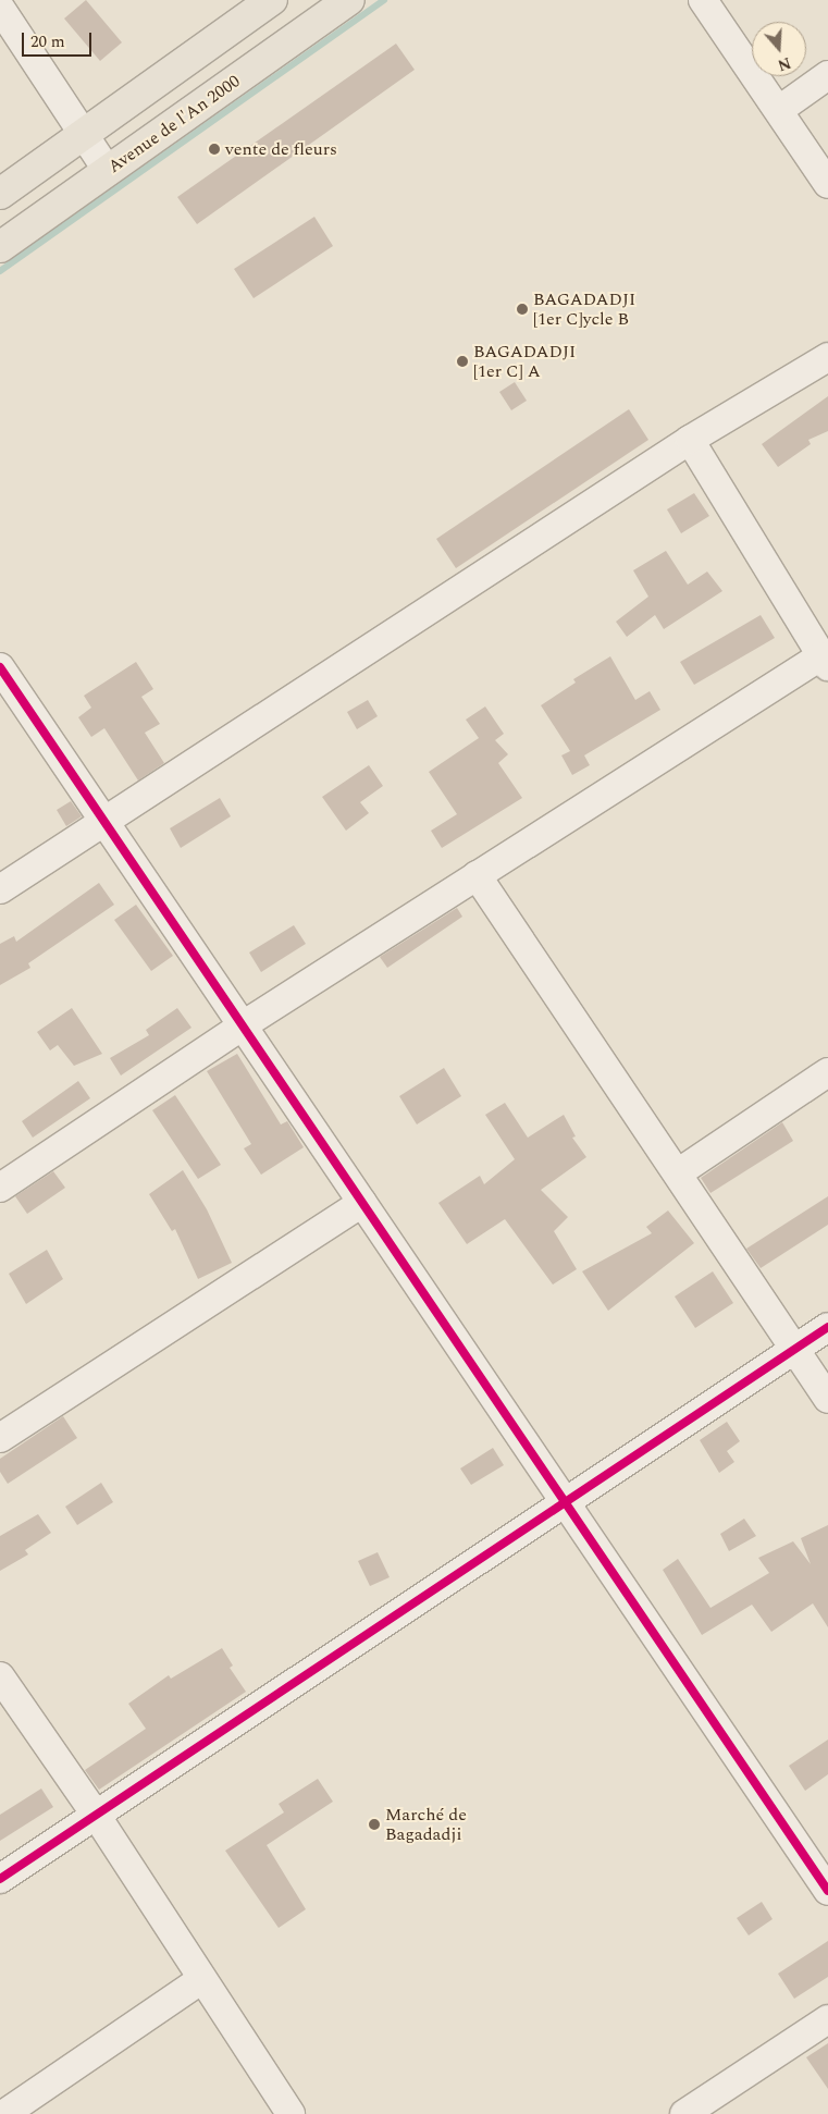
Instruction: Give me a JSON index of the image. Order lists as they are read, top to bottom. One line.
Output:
{"streets":{"main road":["Avenue de l'An 2000"]},"places":["vente de fleurs","BAGADADJI [1er C]ycle B","BAGADADJI [1er C] A","Marché de Bagadadji"],"scale_bar":"20 m","north":"bottom"}
